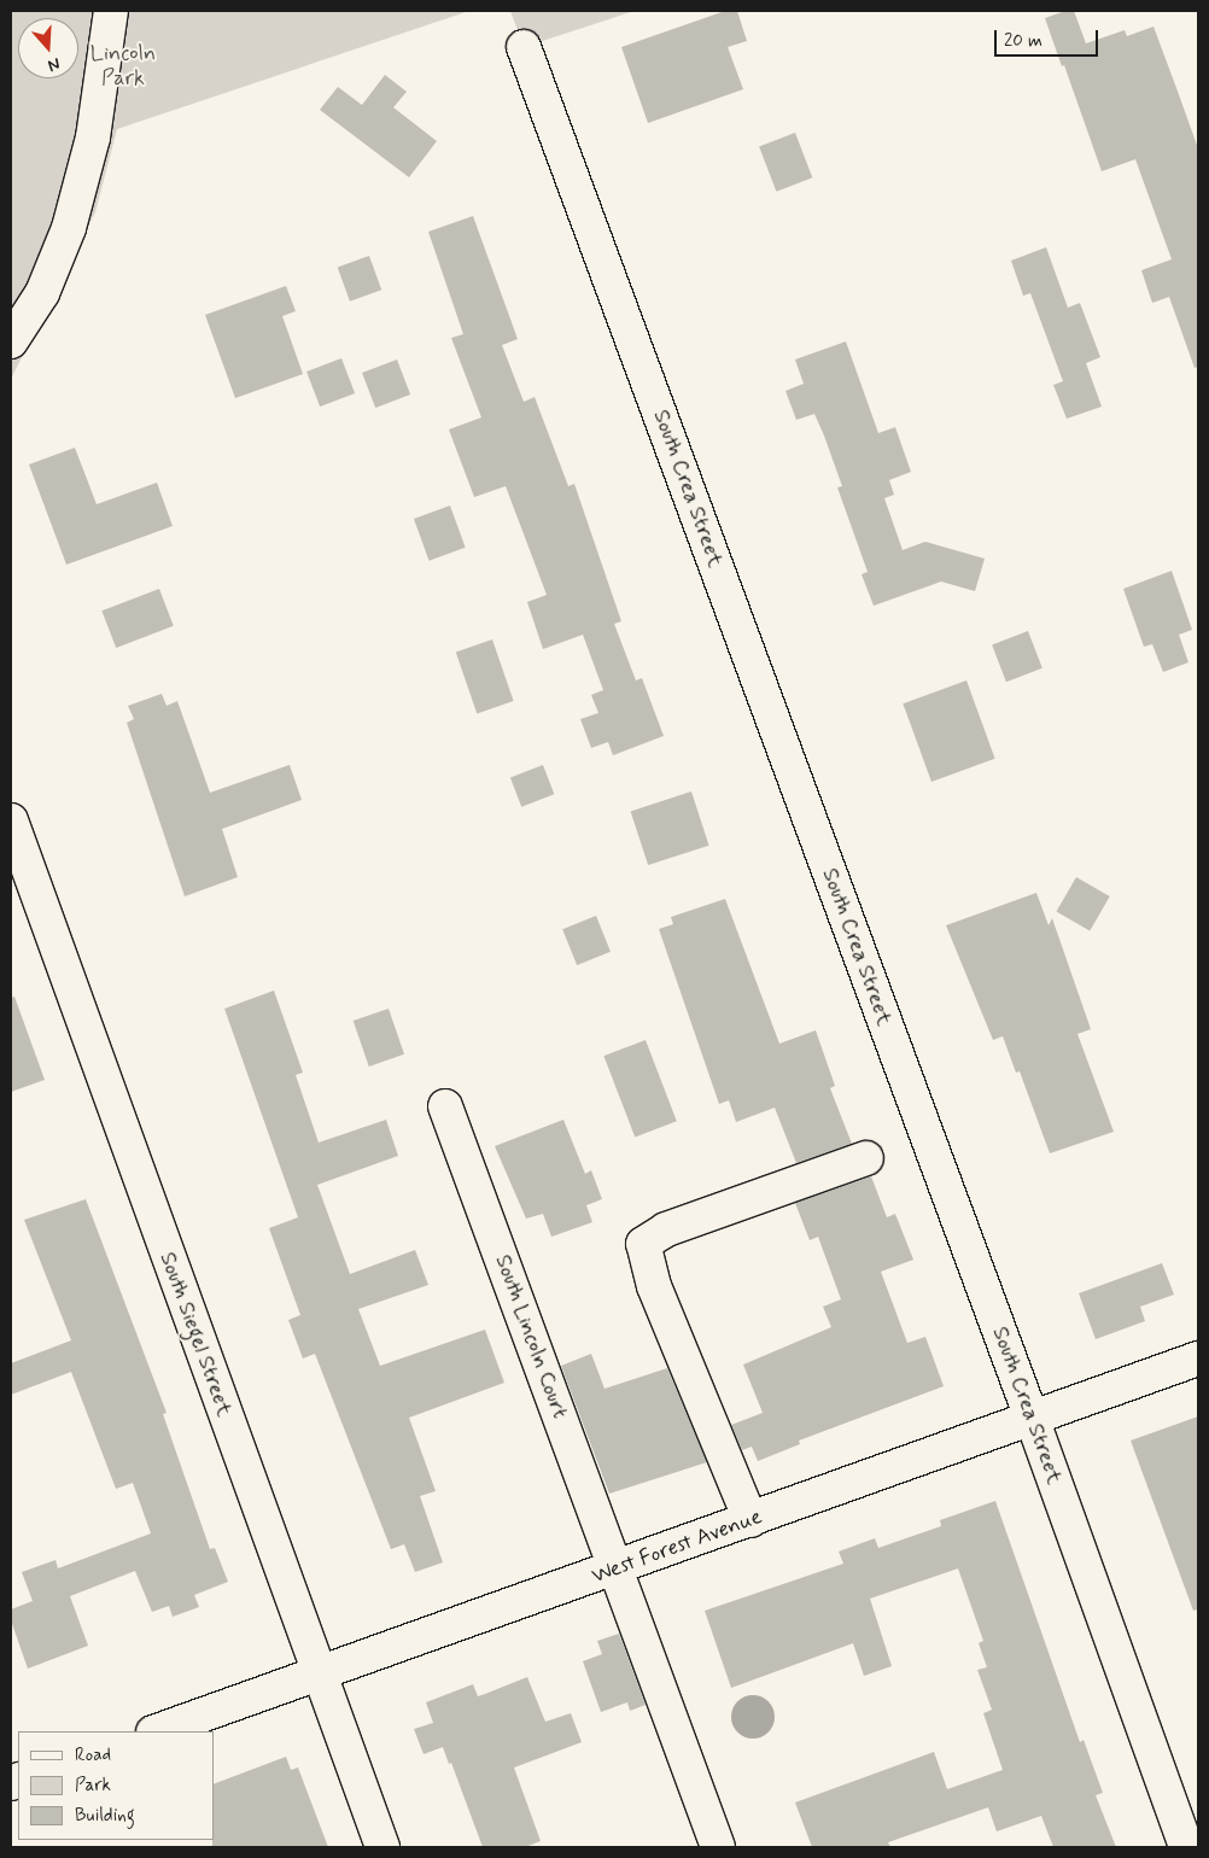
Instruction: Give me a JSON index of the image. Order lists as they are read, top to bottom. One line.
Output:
{"streets":{"street":["South Crea Street","South Siegel Street","South Lincoln Court","West Forest Avenue"]},"crossings":[["South Crea Street","West Forest Avenue"],["South Siegel Street","West Forest Avenue"],["South Lincoln Court","West Forest Avenue"]],"parks":["Lincoln Park"],"legend":["Road","Park","Building"],"scale_bar":"20 m","north":"bottom"}
